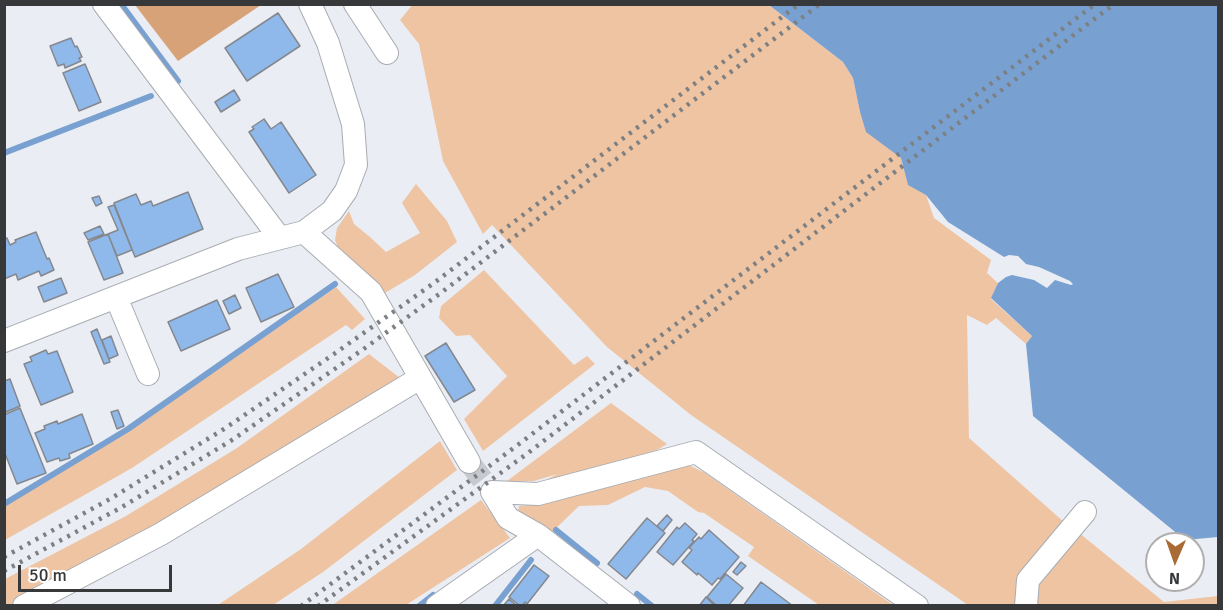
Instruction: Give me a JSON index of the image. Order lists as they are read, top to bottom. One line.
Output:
{"scale_bar":"50 m","north":"bottom"}
